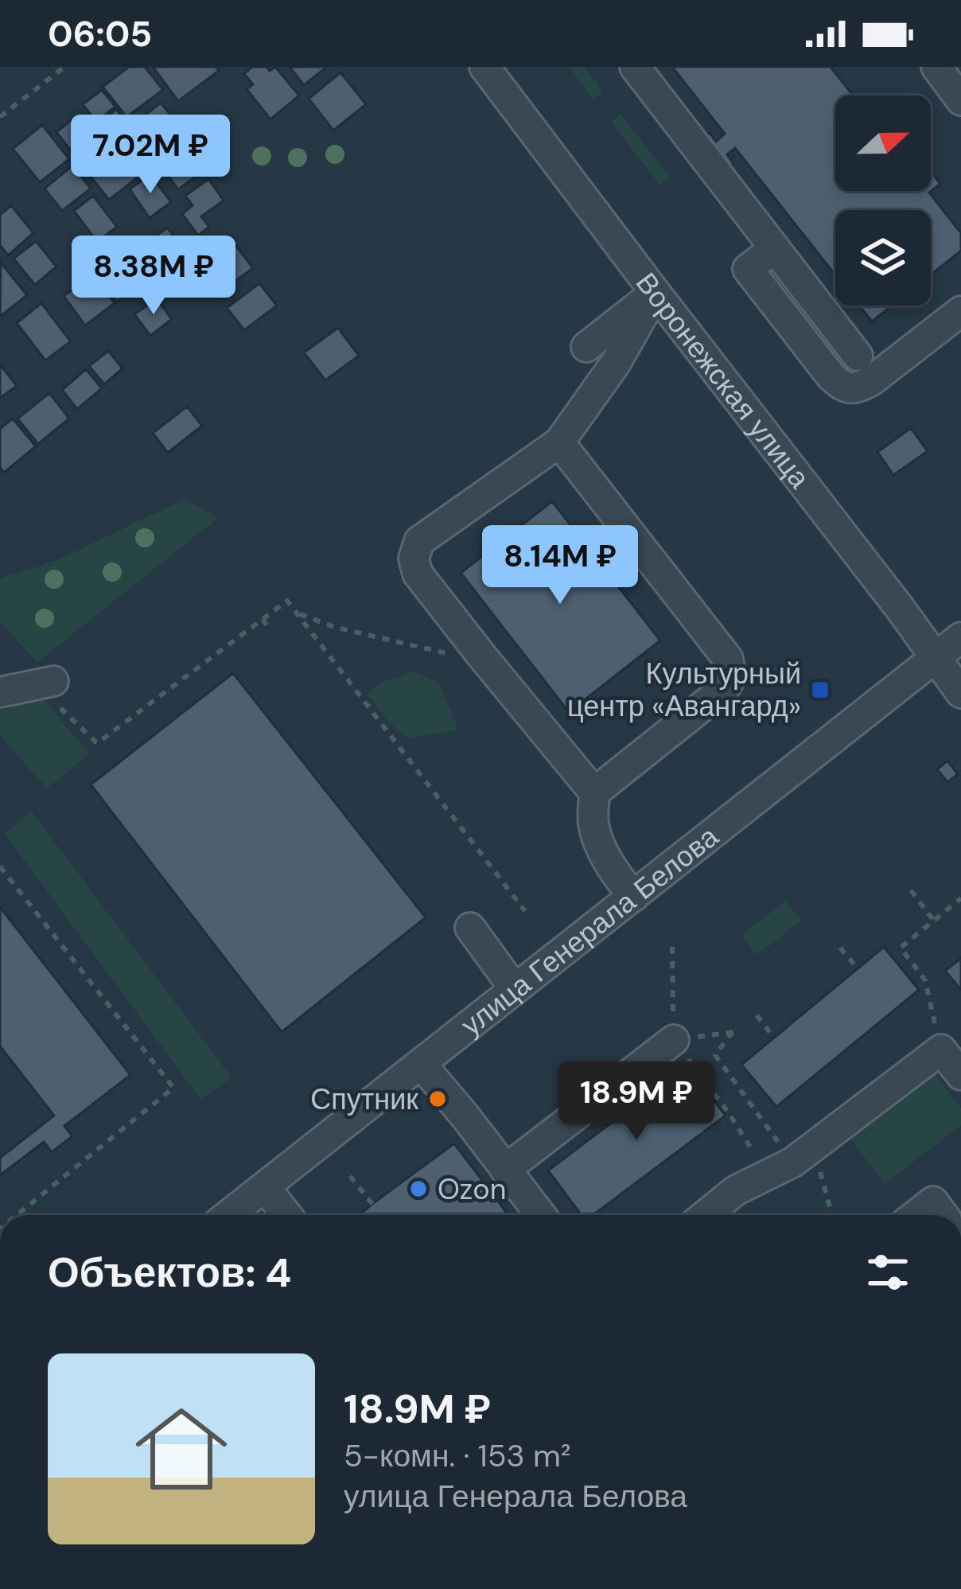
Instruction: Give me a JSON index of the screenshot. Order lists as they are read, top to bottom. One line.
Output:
{"streets":{"street":["Воронежская улица","улица Генерала Белова"]},"crossings":[["Воронежская улица","улица Генерала Белова"]],"places":{"transit":["Культурный центр «Авангард»"],"other":["Спутник","Ozon"]},"north":"right","page":{"status":"06:05","price":["7.02M ₽","8.38M ₽","8.14M ₽","18.9M ₽"],"heading":"Объектов: 4","list":[{"name":"18.9M ₽","note":"5-комн. · 153 m² · улица Генерала Белова"}]}}
